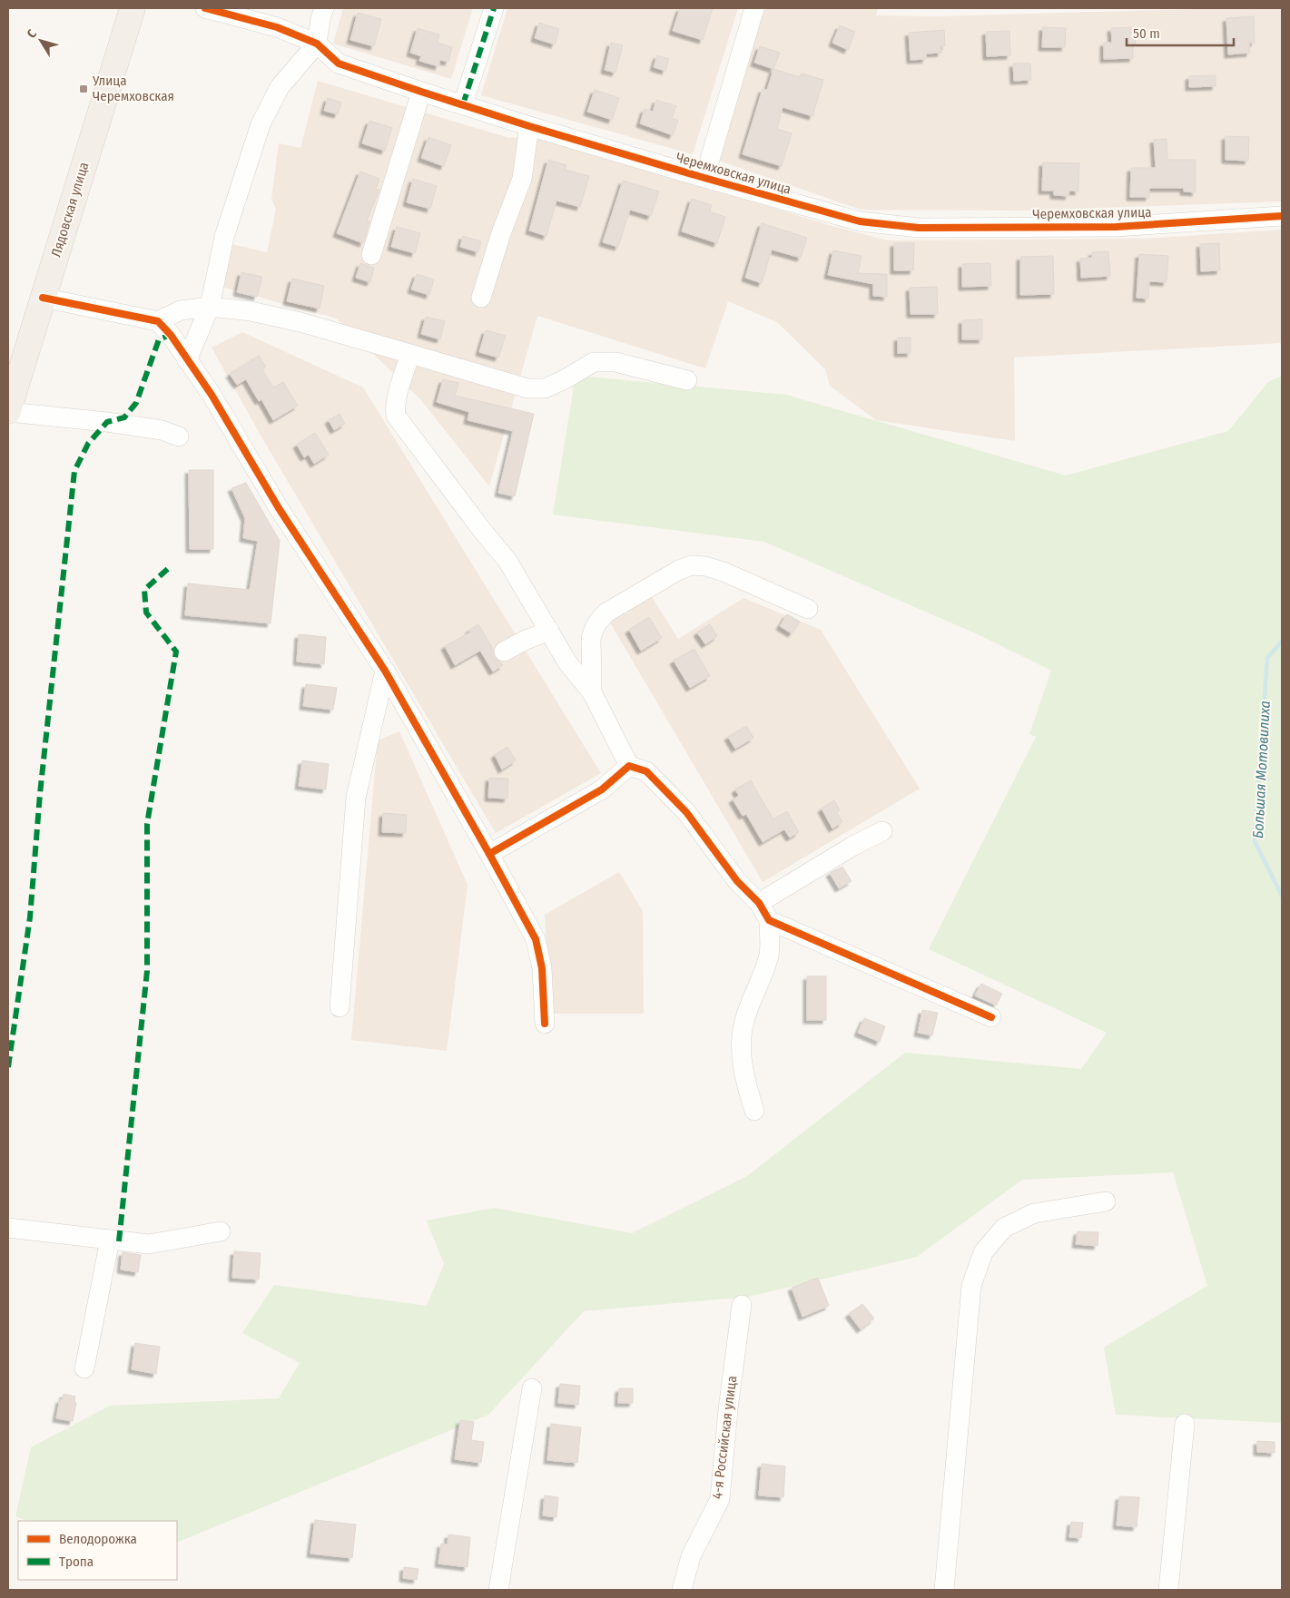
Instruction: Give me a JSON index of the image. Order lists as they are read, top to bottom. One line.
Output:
{"streets":{"main road":["Лядовская улица"],"street":["Черемховская улица","4-я Российская улица"]},"water":["Большая Мотовилиха"],"places":{"transit":["Улица Черемховская"]},"legend":["Велодорожка","Тропа"],"scale_bar":"50 m","north":"top left"}
